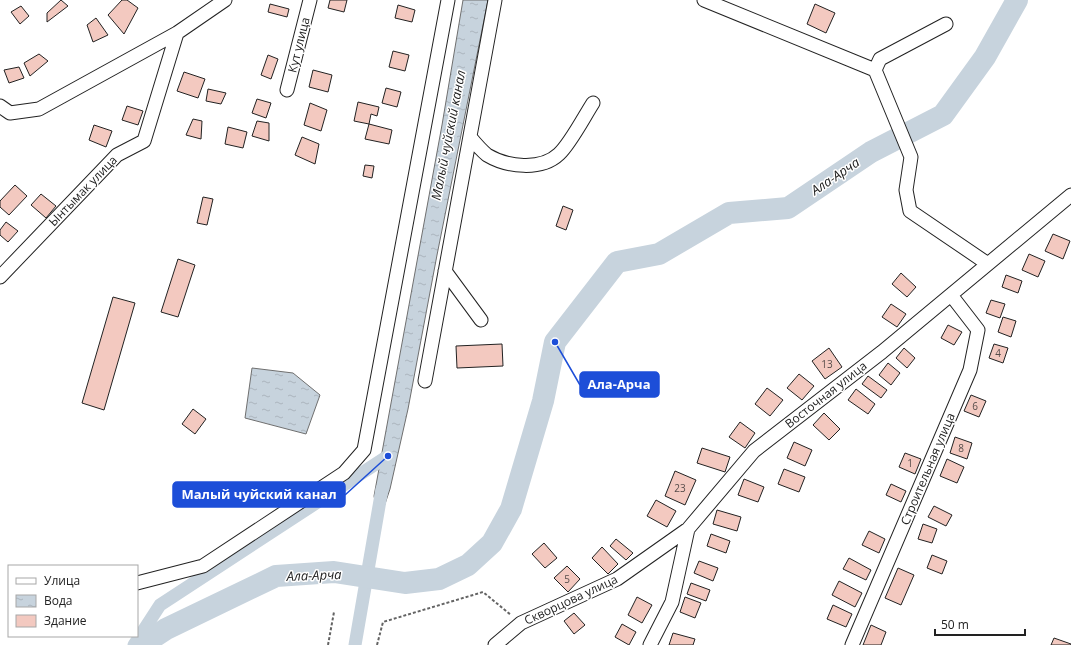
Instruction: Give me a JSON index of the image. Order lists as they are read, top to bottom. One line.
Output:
{"streets":{"street":["Кут улица","Ынтымак улица","Восточная улица","Строительная улица","Скворцова улица"]},"crossings":[["Восточная улица","Строительная улица"],["Восточная улица","Скворцова улица"]],"water":["Малый чуйский канал","Ала-Арча"],"places":["Ала-Арча","Малый чуйский канал"],"house_numbers":["4","13","6","8","1","23","5"],"legend":["Улица","Вода","Здание"],"scale_bar":"50 m"}
